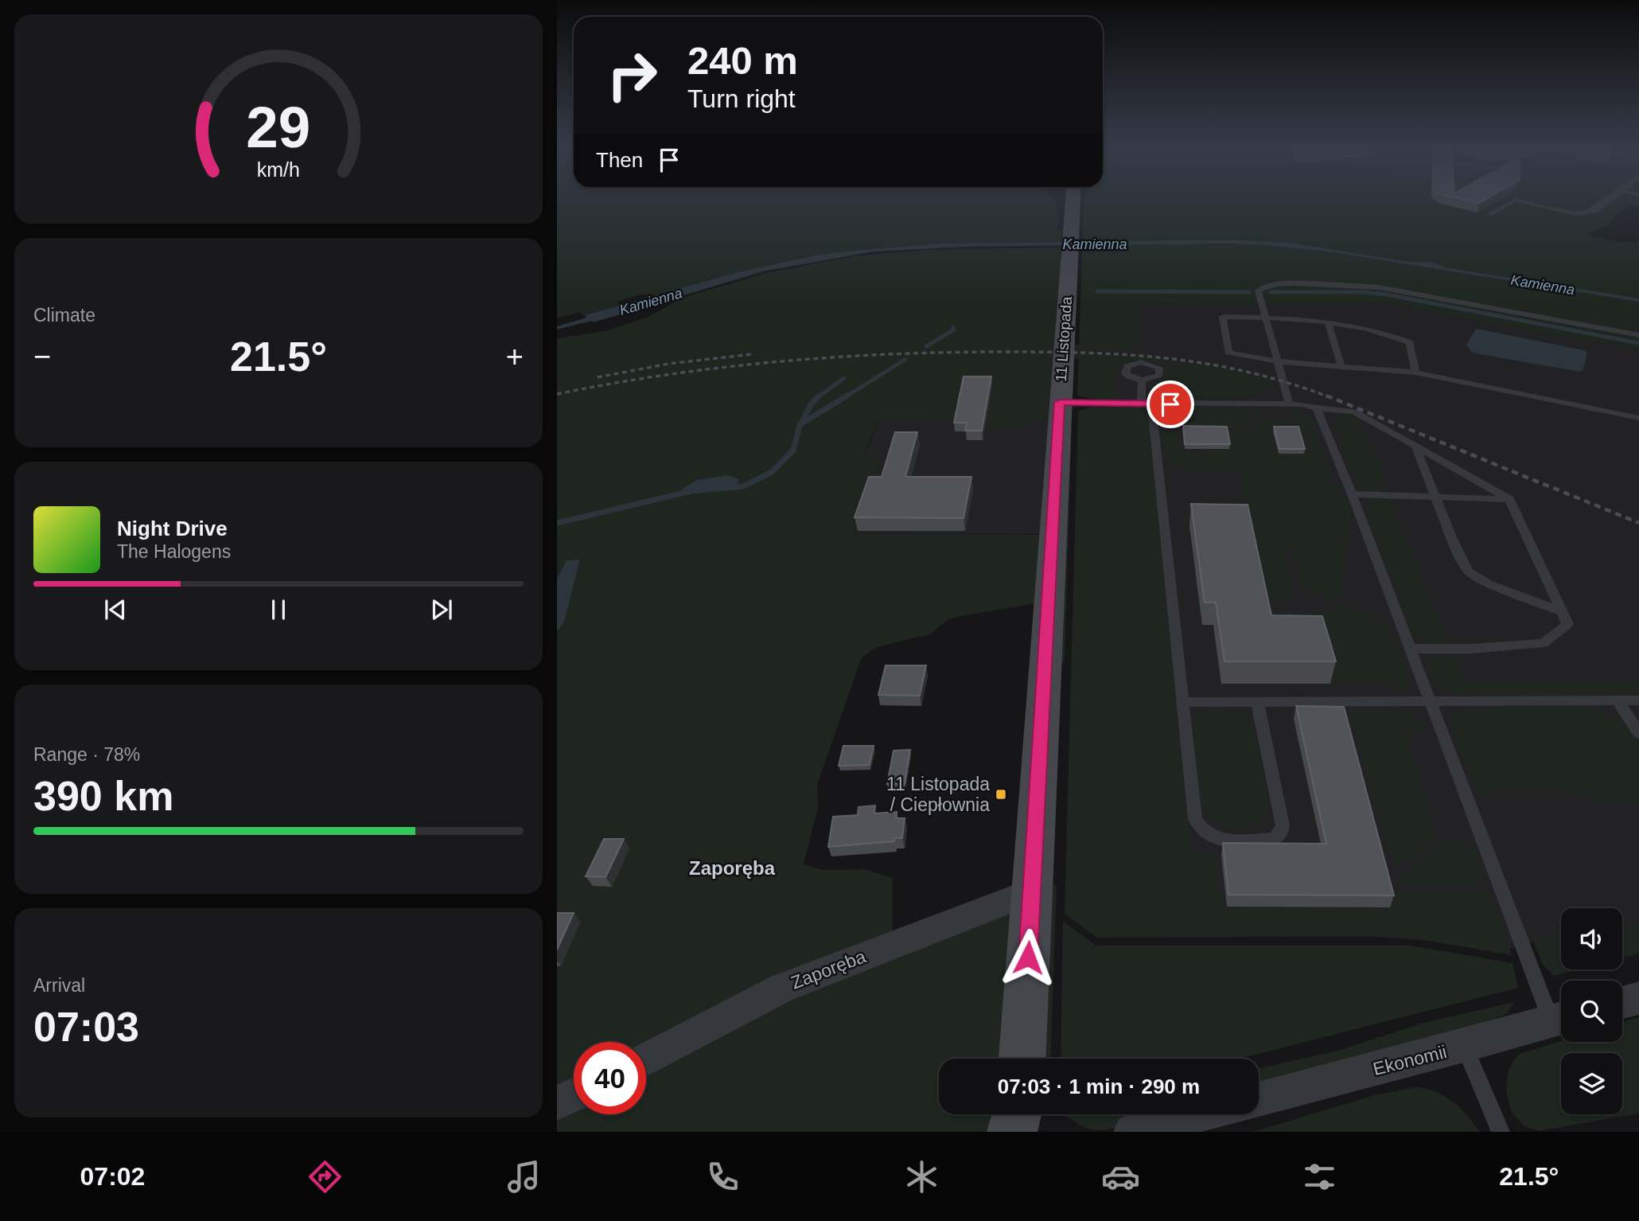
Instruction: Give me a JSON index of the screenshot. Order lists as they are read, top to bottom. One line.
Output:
{"streets":{"street":["11 Listopada","Zaporęba","Ekonomii"]},"crossings":[["11 Listopada","Zaporęba"]],"districts":["Zaporęba"],"water":["Kamienna"],"places":{"transit":["11 Listopada / Ciepłownia"]},"page":{"turn":["240 m","Turn right"],"then":"Then","tile":["Climate",["Range · 78%","390 km"],["Arrival","07:03"]],"heat":["−","21.5°","+"],"song":["Night Drive","The Halogens"],"limit":"40","trip":"07:03 · 1 min · 290 m","tabs":["07:02","21.5°"],"gauge":["29","km/h"]}}
